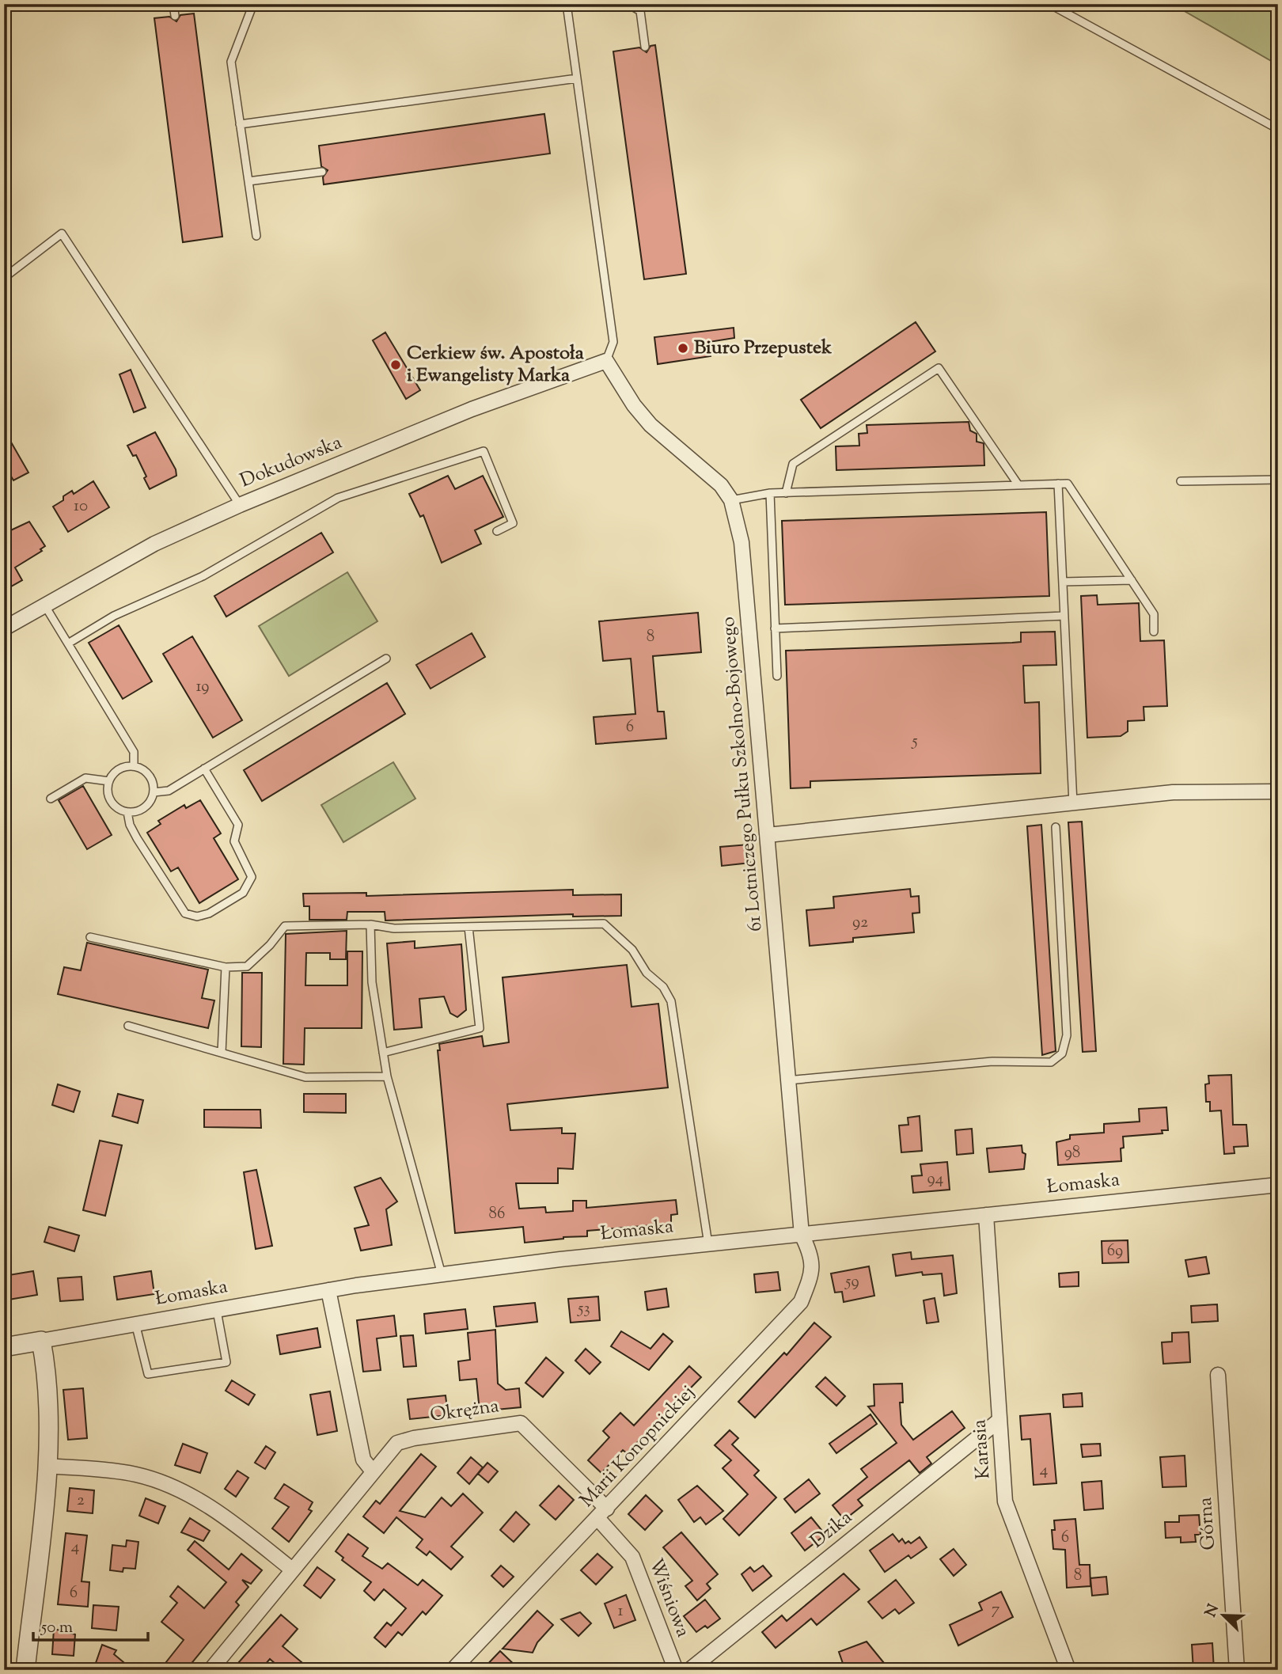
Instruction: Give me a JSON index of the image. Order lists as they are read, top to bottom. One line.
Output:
{"streets":{"street":["Dokudowska","61 Lotniczego Pułku Szkolno-Bojowego","Łomaska","Okrężna","Marii Konopnickiej","Karasia","Górna","Dzika","Wiśniowa"]},"crossings":[["Dokudowska","61 Lotniczego Pułku Szkolno-Bojowego"],["61 Lotniczego Pułku Szkolno-Bojowego","Łomaska"],["61 Lotniczego Pułku Szkolno-Bojowego","Marii Konopnickiej"],["Łomaska","Marii Konopnickiej"],["Łomaska","Karasia"],["Okrężna","Marii Konopnickiej"],["Okrężna","Wiśniowa"],["Marii Konopnickiej","Wiśniowa"],["Karasia","Dzika"]],"places":["Biuro Przepustek","Cerkiew św. Apostoła i Ewangelisty Marka"],"house_numbers":["10","8","19","6","5","92","98","94","86","69","59","53","4","2","6","4","8","6","7","1"],"scale_bar":"50 m","north":"top left"}
